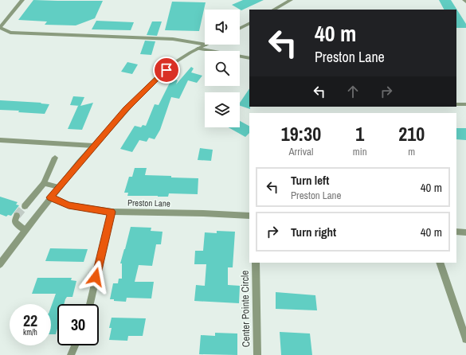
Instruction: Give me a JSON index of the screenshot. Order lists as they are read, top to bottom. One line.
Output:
{"streets":{"street":["Preston Lane","Center Pointe Circle"]},"page":{"turn":["40 m","Preston Lane"],"eta":["19:30","Arrival","1","min","210","m"],"list":[{"name":"Turn left","note":"Preston Lane","value":"40 m"},{"name":"Turn right","value":"40 m"}],"speed":"22 km/h","limit":"30"}}
